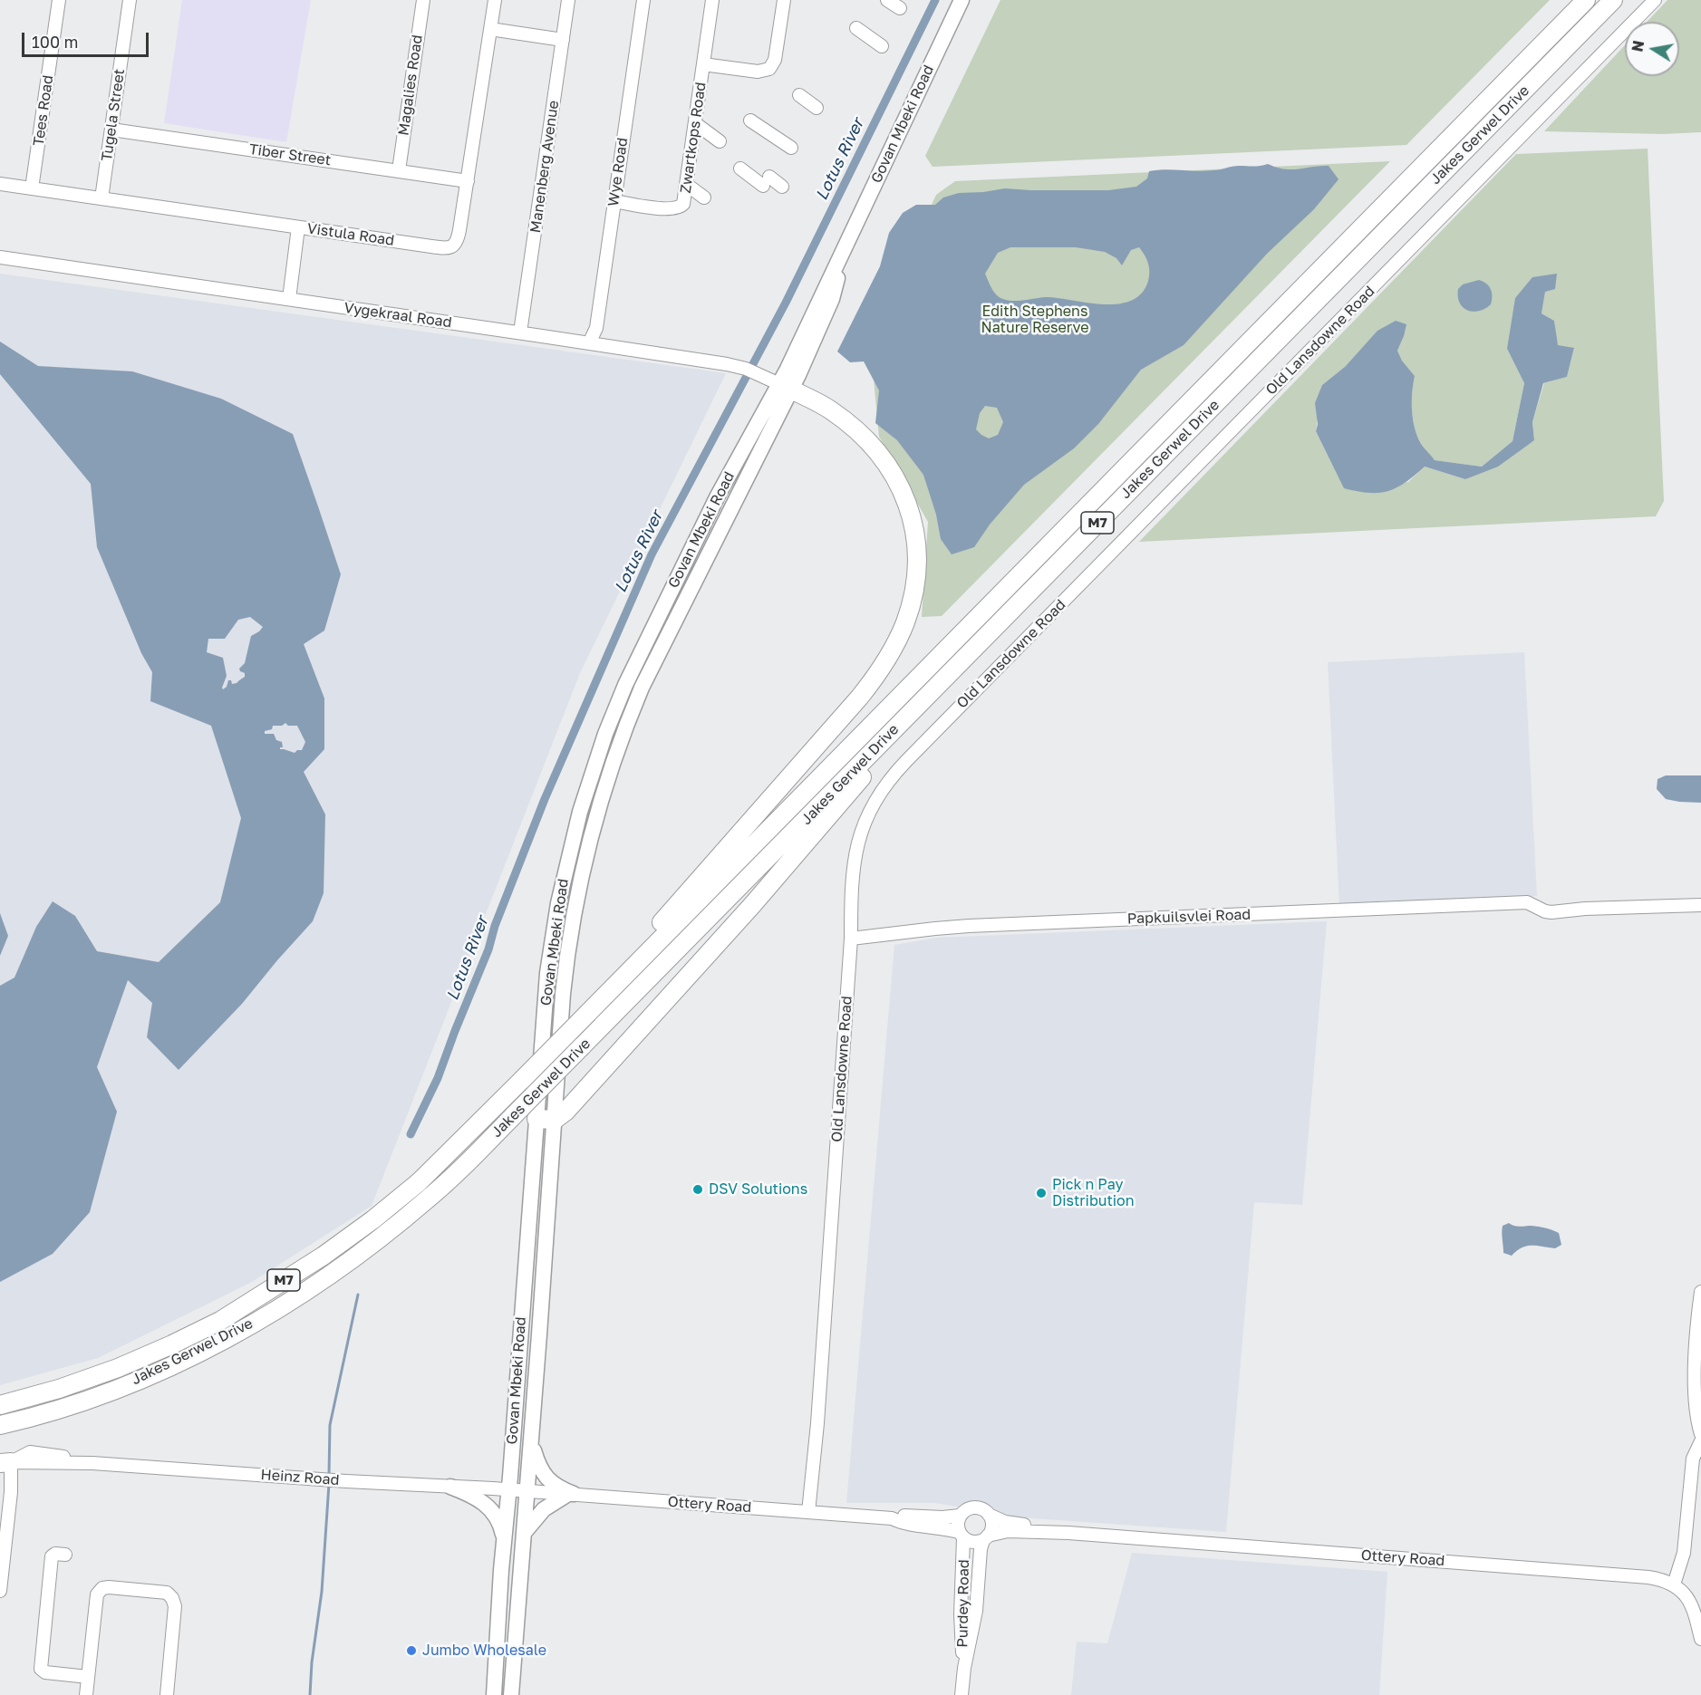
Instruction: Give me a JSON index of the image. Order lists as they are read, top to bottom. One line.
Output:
{"streets":{"highway":["Jakes Gerwel Drive","M7"],"main road":["Govan Mbeki Road"],"street":["Magalies Road","Tees Road","Tugela Street","Zwartkops Road","Tiber Street","Manenberg Avenue","Wye Road","Vistula Road","Vygekraal Road","Old Lansdowne Road","Papkuilsvlei Road","Heinz Road","Ottery Road","Purdey Road"]},"crossings":[["Magalies Road","Tiber Street"],["Tees Road","Vistula Road"],["Tugela Street","Tiber Street"],["Tugela Street","Vistula Road"],["Govan Mbeki Road","Vygekraal Road"],["Govan Mbeki Road","Heinz Road"],["Govan Mbeki Road","Ottery Road"],["Zwartkops Road","Wye Road"],["Tiber Street","Vistula Road"],["Manenberg Avenue","Vygekraal Road"],["Wye Road","Vygekraal Road"],["Old Lansdowne Road","Papkuilsvlei Road"],["Old Lansdowne Road","Ottery Road"],["Heinz Road","Ottery Road"],["Ottery Road","Purdey Road"]],"water":["Lotus River"],"parks":["Edith Stephens Nature Reserve"],"places":["DSV Solutions","Pick n Pay Distribution","Jumbo Wholesale"],"scale_bar":"100 m","north":"left"}
